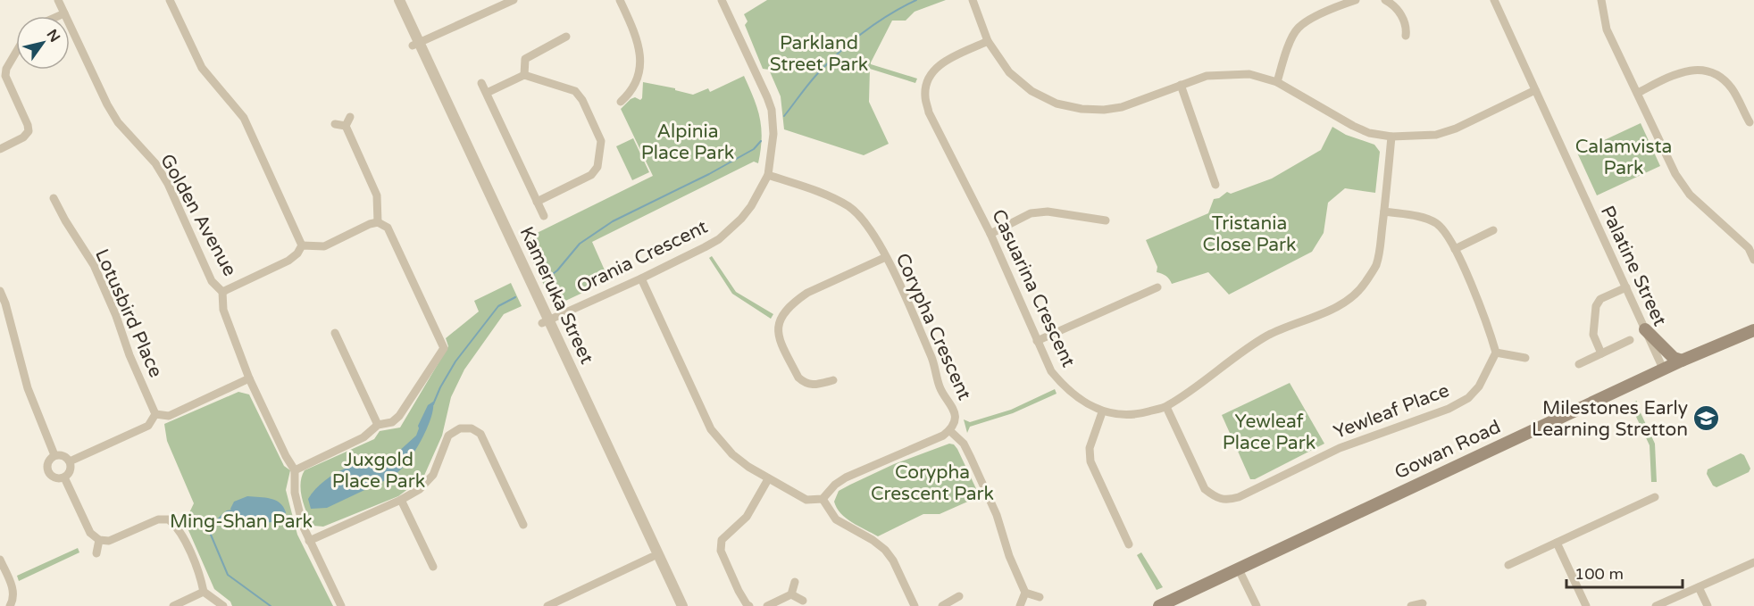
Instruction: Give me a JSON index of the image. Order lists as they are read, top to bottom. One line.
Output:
{"streets":{"main road":["Gowan Road"],"street":["Golden Avenue","Orania Crescent","Palatine Street","Casuarina Crescent","Kameruka Street","Lotusbird Place","Corypha Crescent","Yewleaf Place"]},"crossings":[["Orania Crescent","Kameruka Street"],["Orania Crescent","Corypha Crescent"],["Palatine Street","Gowan Road"],["Casuarina Crescent","Yewleaf Place"]],"parks":["Parkland Street Park","Alpinia Place Park","Calamvista Park","Tristania Close Park","Yewleaf Place Park","Juxgold Place Park","Corypha Crescent Park","Ming-Shan Park"],"places":{"school or university":["Milestones Early Learning Stretton"]},"scale_bar":"100 m","north":"top right"}
